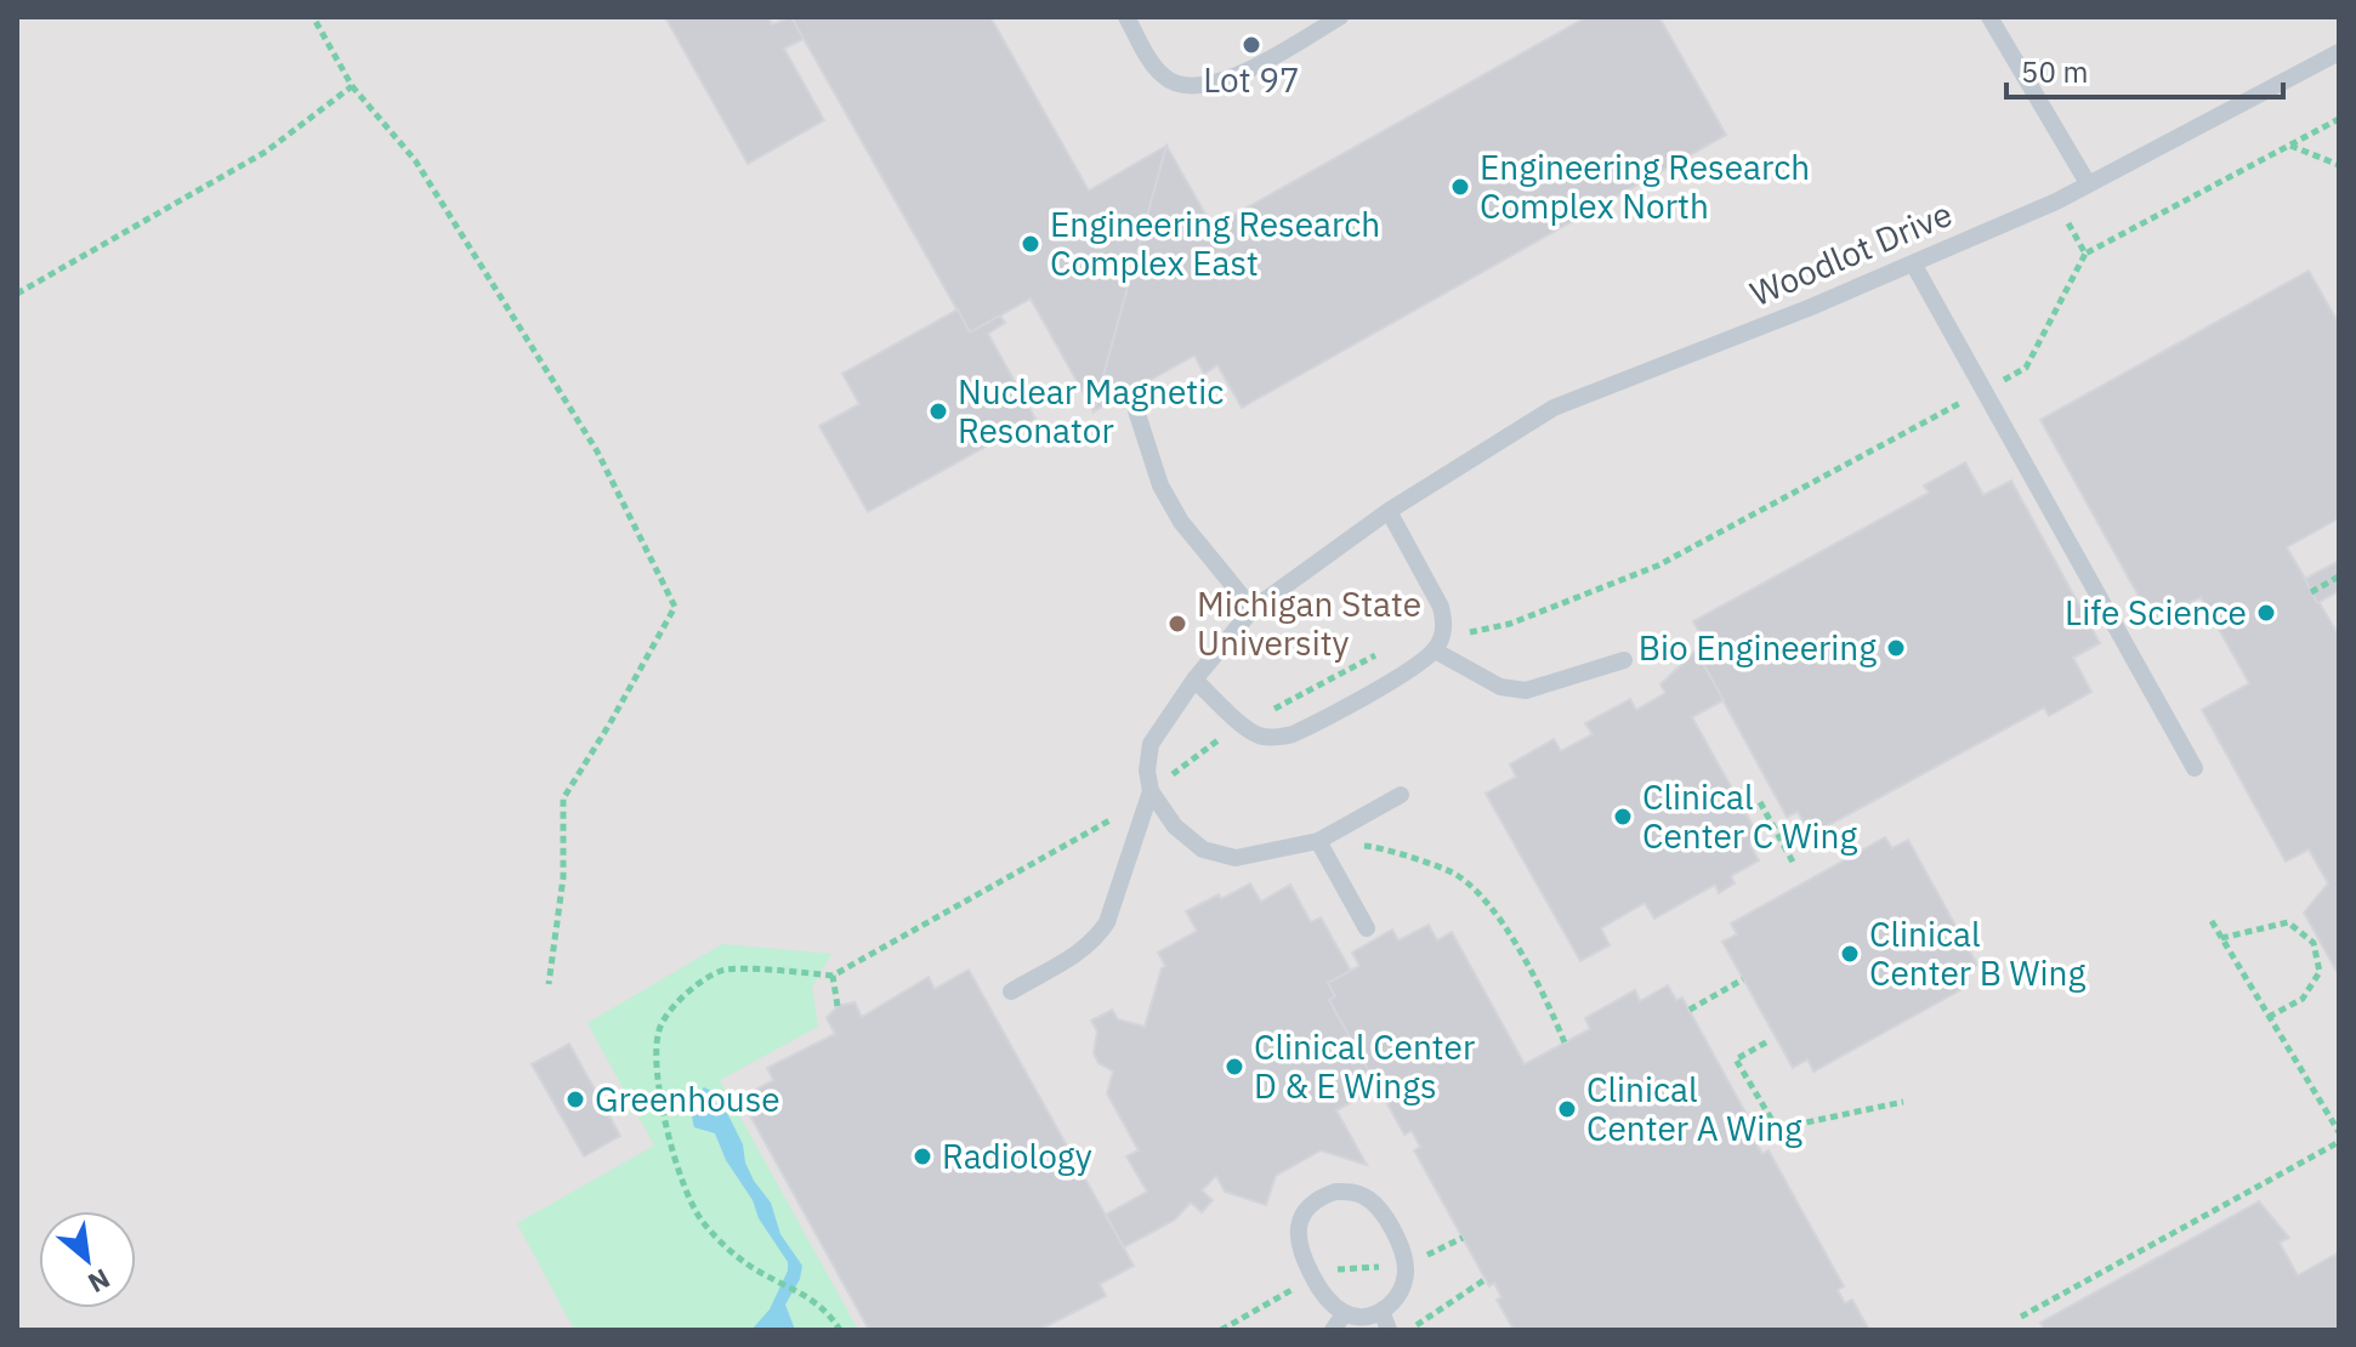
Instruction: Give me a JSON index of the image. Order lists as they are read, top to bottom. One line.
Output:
{"streets":{"lane":["Woodlot Drive"]},"places":["Lot 97","Engineering Research Complex North","Engineering Research Complex East","Nuclear Magnetic Resonator","Life Science","Michigan State University","Bio Engineering","Clinical Center C Wing","Clinical Center B Wing","Clinical Center D & E Wings","Greenhouse","Clinical Center A Wing","Radiology"],"scale_bar":"50 m","north":"bottom right"}
